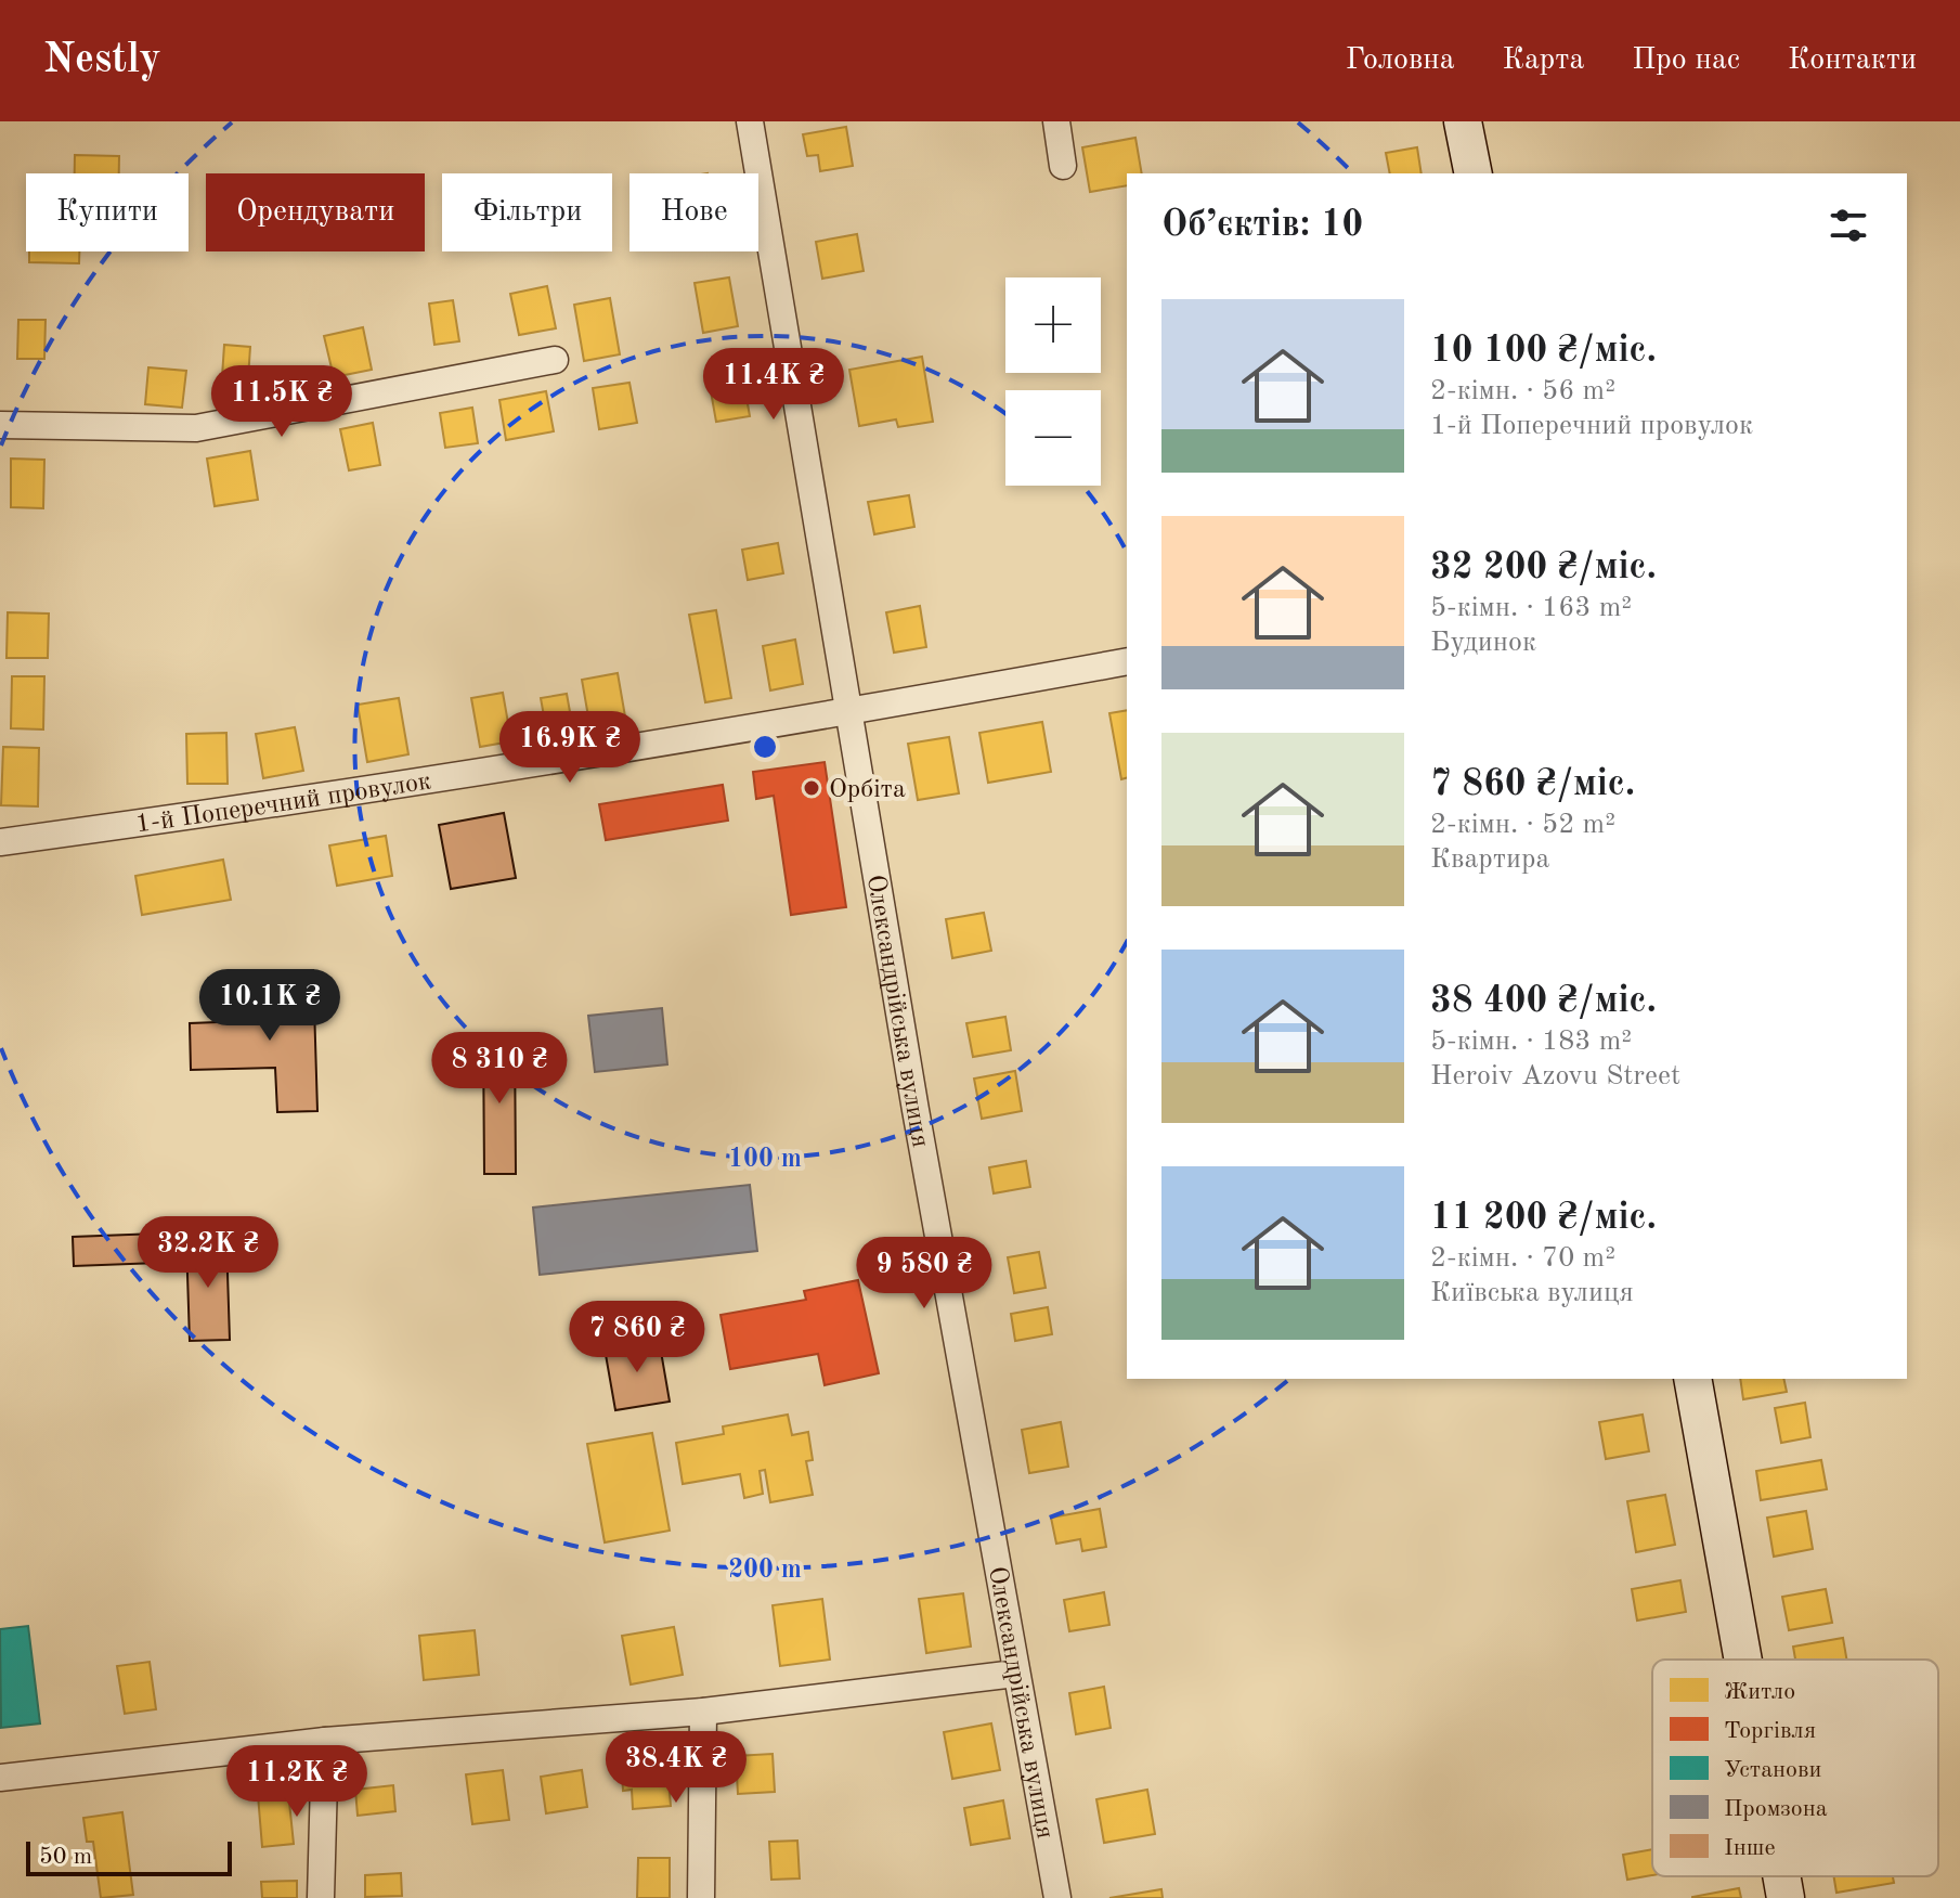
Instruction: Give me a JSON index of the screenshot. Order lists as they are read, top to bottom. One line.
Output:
{"streets":{"street":["1-й Поперечний провулок","Олександрійська вулиця"]},"crossings":[["1-й Поперечний провулок","Олександрійська вулиця"]],"places":["Орбіта"],"legend":["Житло","Торгівля","Установи","Промзона","Інше"],"scale_bar":"50 m","page":{"header":"Nestly","nav":["Головна","Карта","Про нас","Контакти"],"chip":["Купити","Орендувати","Фільтри","Нове"],"heading":"Об’єктів: 10","map_buttons":["+","−"],"list":[{"name":"10 100 ₴/міс.","note":"2-кімн. · 56 m² · 1-й Поперечний провулок"},{"name":"32 200 ₴/міс.","note":"5-кімн. · 163 m² · Будинок"},{"name":"7 860 ₴/міс.","note":"2-кімн. · 52 m² · Квартира"},{"name":"38 400 ₴/міс.","note":"5-кімн. · 183 m² · Heroiv Azovu Street"},{"name":"11 200 ₴/міс.","note":"2-кімн. · 70 m² · Київська вулиця"}],"price":["11.4K ₴","11.5K ₴","16.9K ₴","10.1K ₴","8 310 ₴","32.2K ₴","9 580 ₴","7 860 ₴","38.4K ₴","11.2K ₴"],"scale":"50 m"},"rings":["100 m","200 m"]}
